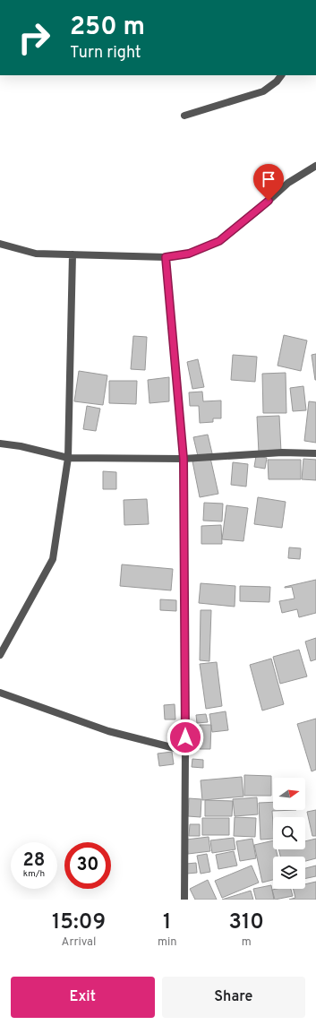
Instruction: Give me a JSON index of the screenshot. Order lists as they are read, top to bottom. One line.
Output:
{"north":"right","page":{"turn":["250 m","Turn right"],"speed":"28 km/h","limit":"30","eta":["15:09","Arrival","1","min","310","m"],"buttons":["Exit","Share"]}}
